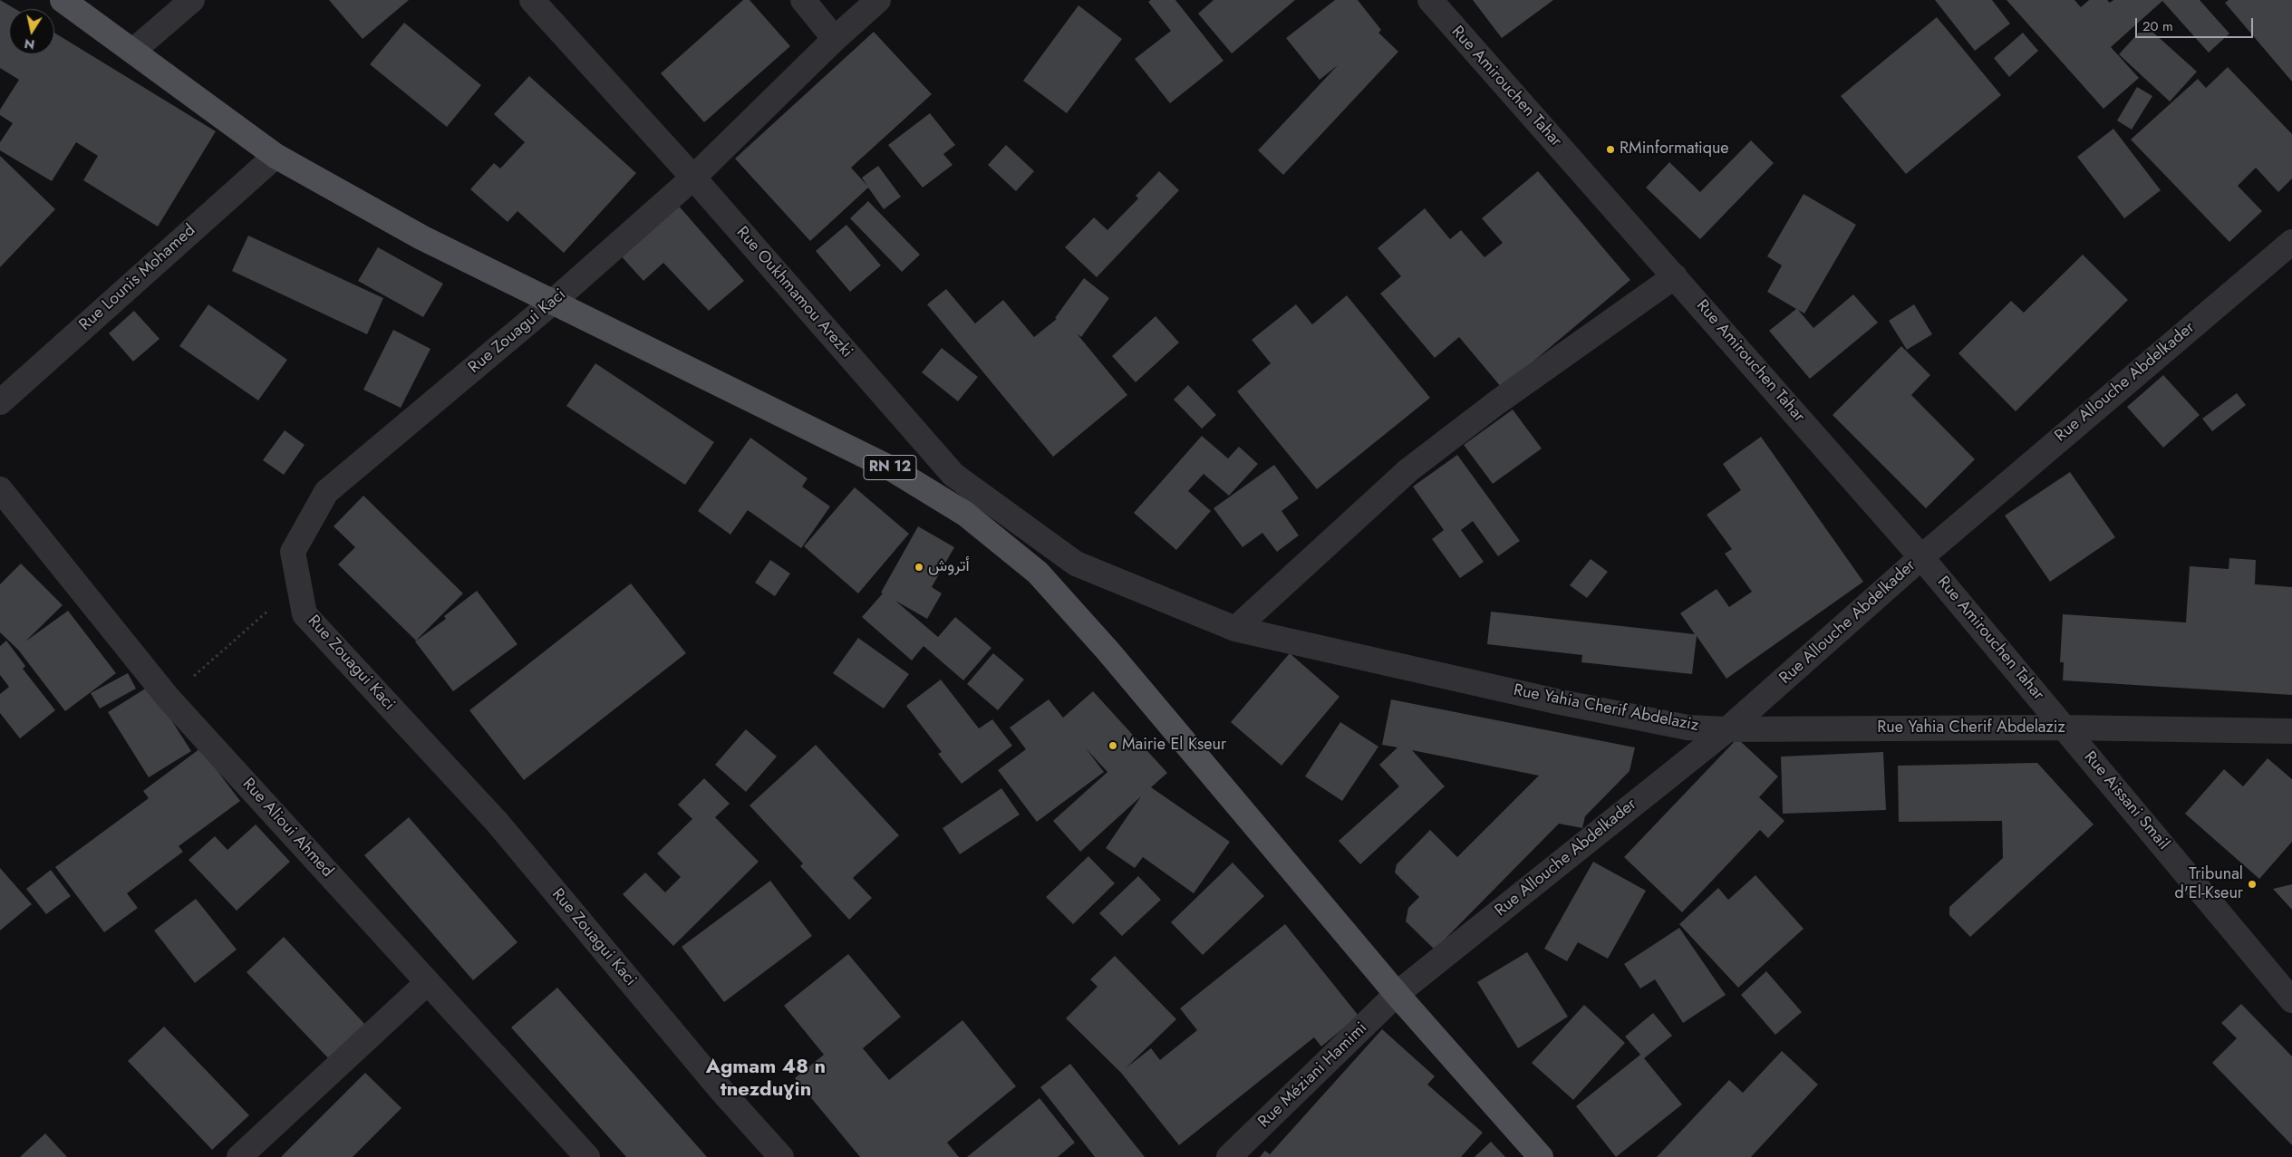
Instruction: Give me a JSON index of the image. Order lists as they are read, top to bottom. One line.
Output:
{"streets":{"main road":["RN 12"],"street":["Rue Amirouchen Tahar","Rue Oukhmamou Arezki","Rue Zouagui Kaci","Rue Allouche Abdelkader","Rue Yahia Cherif Abdelaziz","Rue Aissani Smail","Rue Alioui Ahmed","Rue Méziani Hamimi"]},"crossings":[["Rue Amirouchen Tahar","Rue Allouche Abdelkader"],["Rue Amirouchen Tahar","Rue Yahia Cherif Abdelaziz"],["Rue Amirouchen Tahar","Rue Aissani Smail"],["Rue Oukhmamou Arezki","Rue Zouagui Kaci"],["Rue Oukhmamou Arezki","Rue Yahia Cherif Abdelaziz"],["Rue Zouagui Kaci","RN 12"],["Rue Allouche Abdelkader","RN 12"],["Rue Allouche Abdelkader","Rue Yahia Cherif Abdelaziz"],["Rue Allouche Abdelkader","Rue Méziani Hamimi"],["RN 12","Rue Méziani Hamimi"],["Rue Yahia Cherif Abdelaziz","Rue Aissani Smail"]],"districts":["Agmam 48 n tnezduɣin"],"places":["RMinformatique","أتروش","Mairie El Kseur","Tribunal d'El-Kseur"],"scale_bar":"20 m","north":"bottom"}
